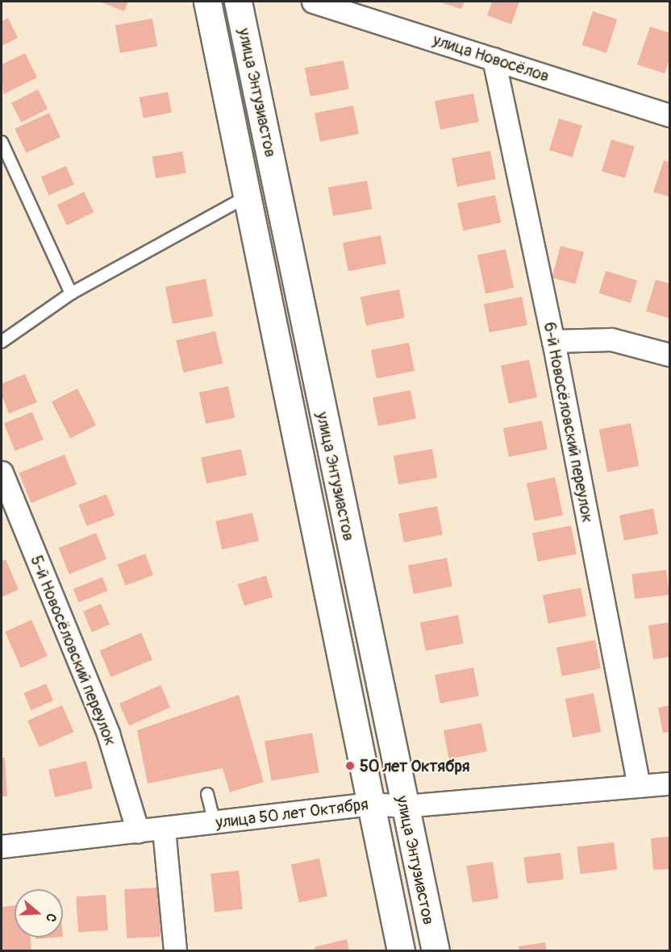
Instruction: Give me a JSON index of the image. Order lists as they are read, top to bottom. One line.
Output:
{"streets":{"main road":["улица Энтузиастов"],"street":["улица Новосёлов","6-й Новосёловский переулок","5-й Новосёловский переулок","улица 50 лет Октября"]},"crossings":[["улица Новосёлов","6-й Новосёловский переулок"],["улица Энтузиастов","улица 50 лет Октября"],["6-й Новосёловский переулок","улица 50 лет Октября"],["5-й Новосёловский переулок","улица 50 лет Октября"]],"places":["50 лет Октября"],"north":"right"}
